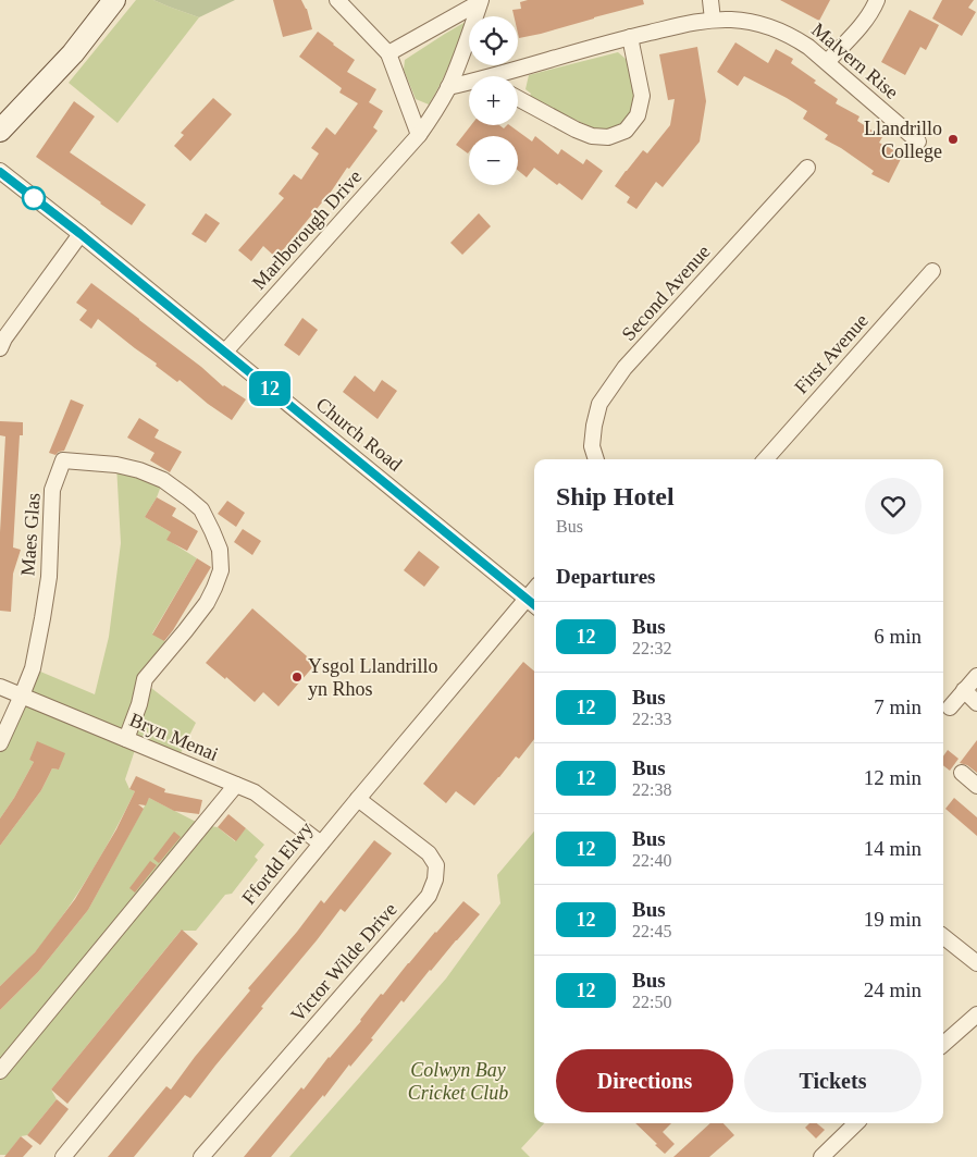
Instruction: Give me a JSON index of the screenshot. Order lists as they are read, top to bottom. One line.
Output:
{"streets":{"street":["Malvern Rise","Marlborough Drive","Second Avenue","First Avenue","Church Road","Maes Glas","Bryn Menai","Ffordd Elwy","Victor Wilde Drive"]},"crossings":[["Malvern Rise","Marlborough Drive"],["Marlborough Drive","Church Road"],["Church Road","Ffordd Elwy"],["Maes Glas","Bryn Menai"],["Bryn Menai","Ffordd Elwy"],["Ffordd Elwy","Victor Wilde Drive"]],"parks":["Colwyn Bay Cricket Club"],"places":["Llandrillo College","Ysgol Llandrillo yn Rhos"],"lines":["bus line 12"],"page":{"on_map":"12","map_buttons":["+","−"],"heading":[["Ship Hotel","Bus"],"Departures"],"list":[{"mark":"12","name":"Bus","note":"22:32","value":"6 min"},{"mark":"12","name":"Bus","note":"22:33","value":"7 min"},{"mark":"12","name":"Bus","note":"22:38","value":"12 min"},{"mark":"12","name":"Bus","note":"22:40","value":"14 min"},{"mark":"12","name":"Bus","note":"22:45","value":"19 min"},{"mark":"12","name":"Bus","note":"22:50","value":"24 min"}],"buttons":["Directions","Tickets"]}}
